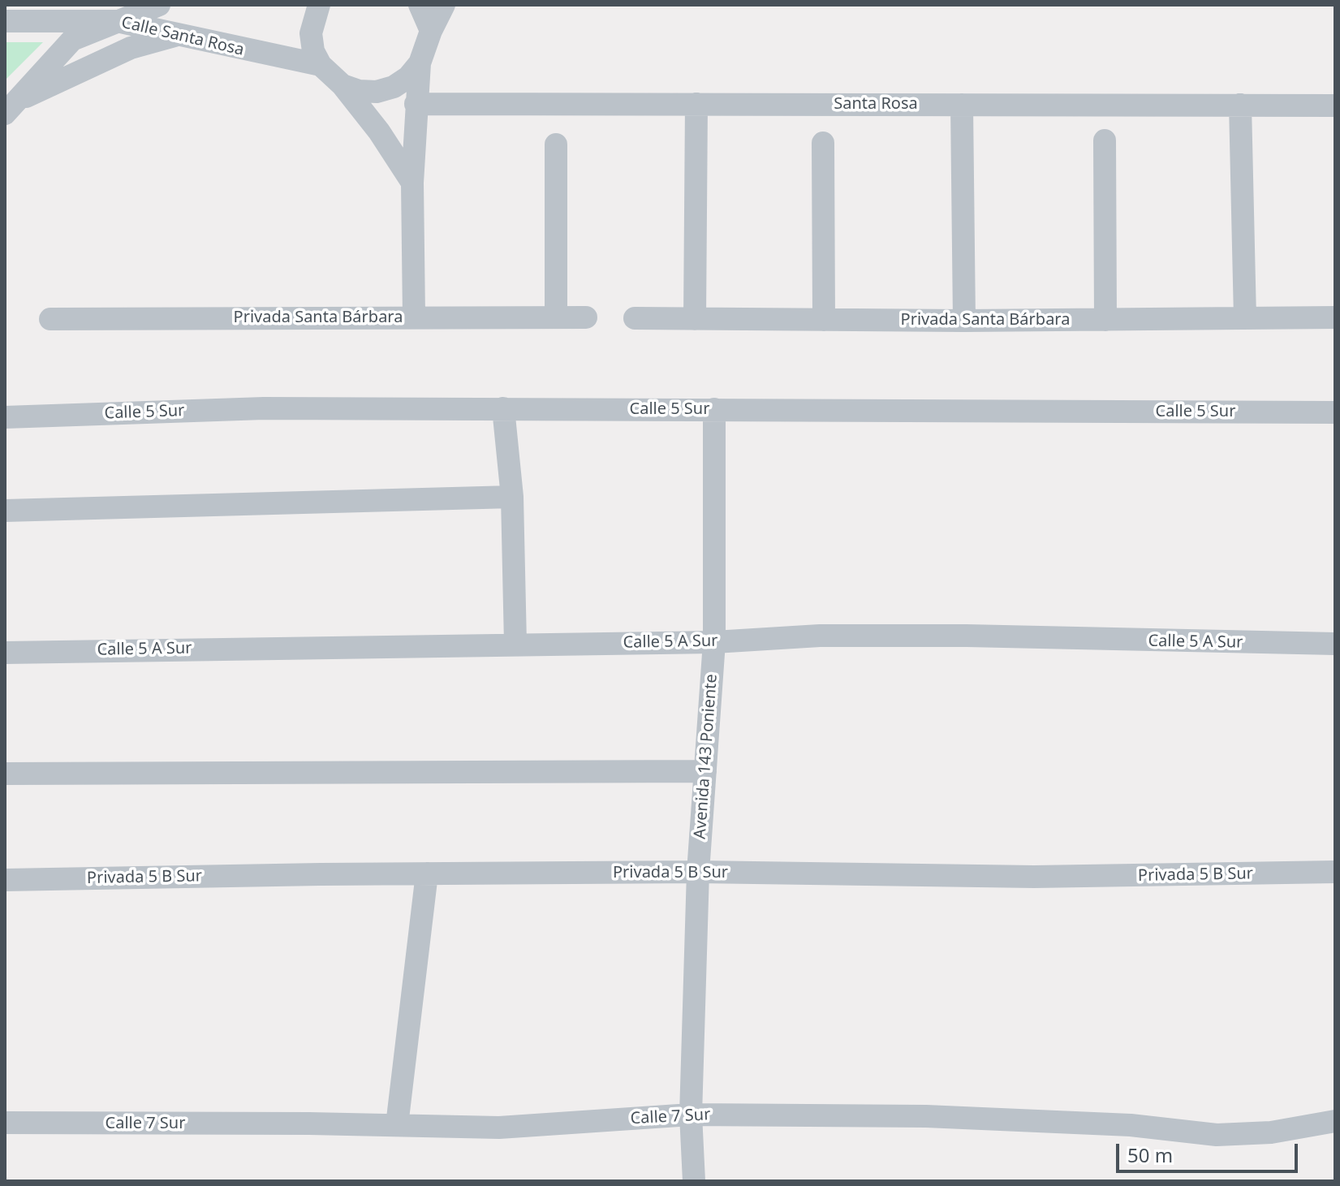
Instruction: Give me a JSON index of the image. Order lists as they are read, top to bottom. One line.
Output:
{"streets":{"street":["Calle Santa Rosa","Santa Rosa","Privada Santa Bárbara","Calle 5 Sur","Calle 5 A Sur","Avenida 143 Poniente","Privada 5 B Sur","Calle 7 Sur"]},"crossings":[["Calle 5 Sur","Avenida 143 Poniente"],["Calle 5 A Sur","Avenida 143 Poniente"],["Avenida 143 Poniente","Privada 5 B Sur"],["Avenida 143 Poniente","Calle 7 Sur"]],"scale_bar":"50 m"}
